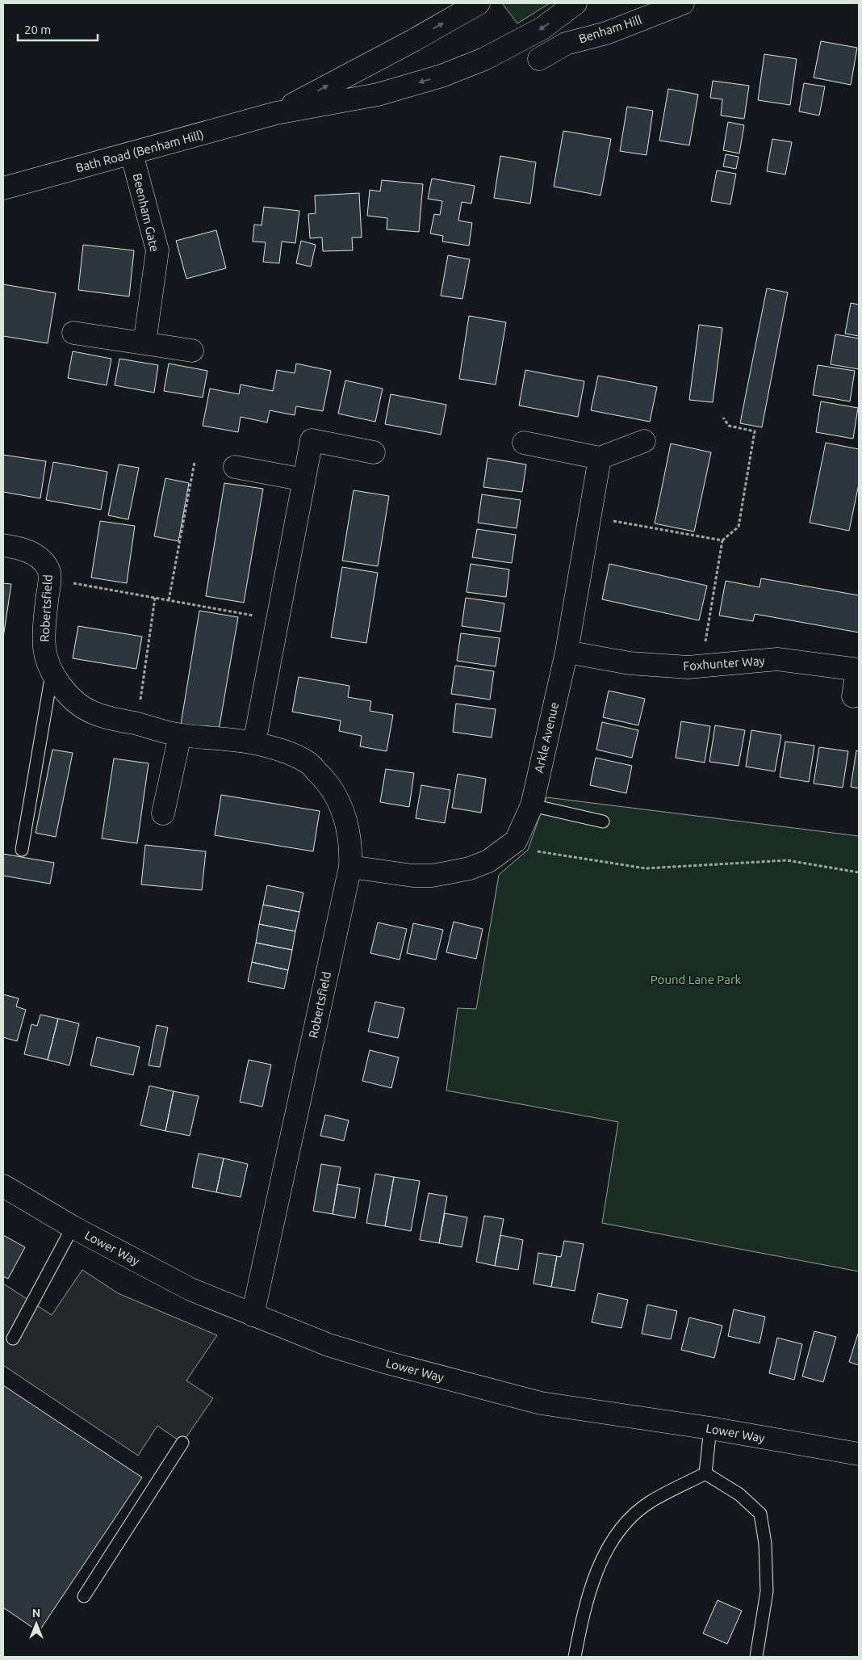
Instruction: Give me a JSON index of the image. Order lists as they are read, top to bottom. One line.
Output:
{"streets":{"street":["Benham Hill","Bath Road (Benham Hill)","Beenham Gate","Robertsfield","Foxhunter Way","Arkle Avenue","Lower Way"]},"crossings":[["Bath Road (Benham Hill)","Beenham Gate"],["Robertsfield","Arkle Avenue"],["Robertsfield","Lower Way"],["Foxhunter Way","Arkle Avenue"]],"parks":["Pound Lane Park"],"scale_bar":"20 m","north":"top"}
